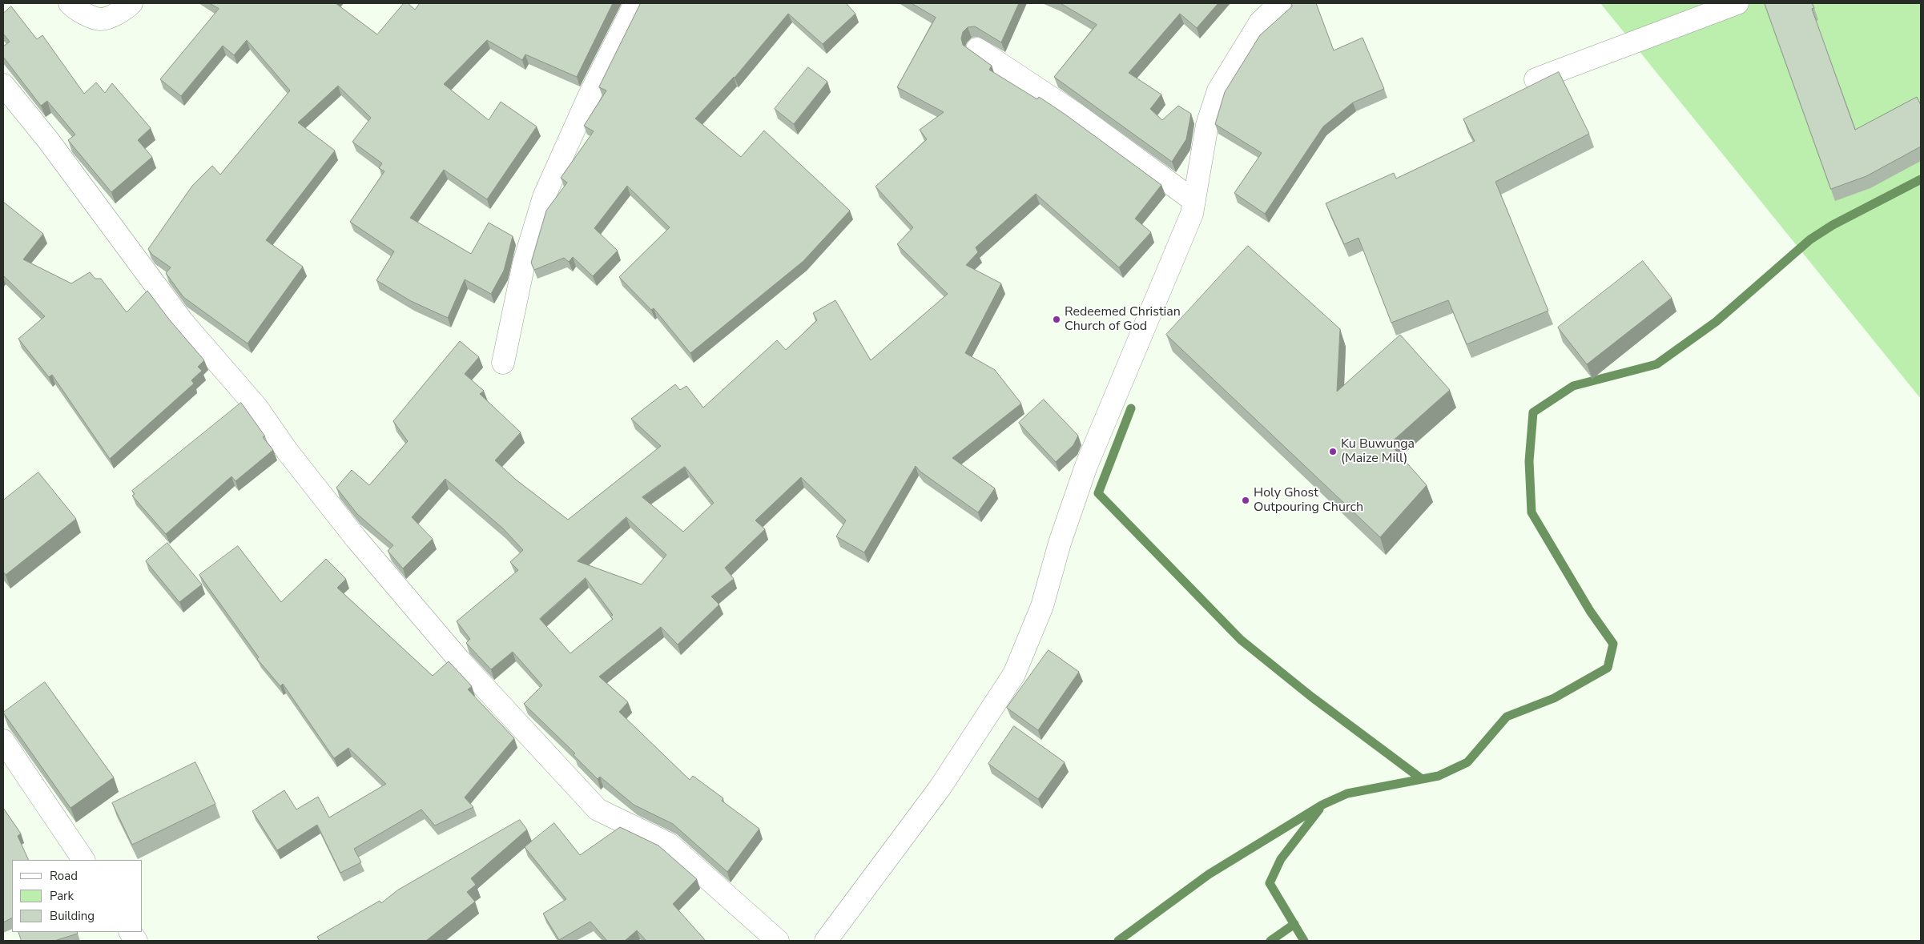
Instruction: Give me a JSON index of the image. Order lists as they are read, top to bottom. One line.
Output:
{"places":["Redeemed Christian Church of God","Ku Buwunga (Maize Mill)","Holy Ghost Outpouring Church"],"legend":["Road","Park","Building"]}
